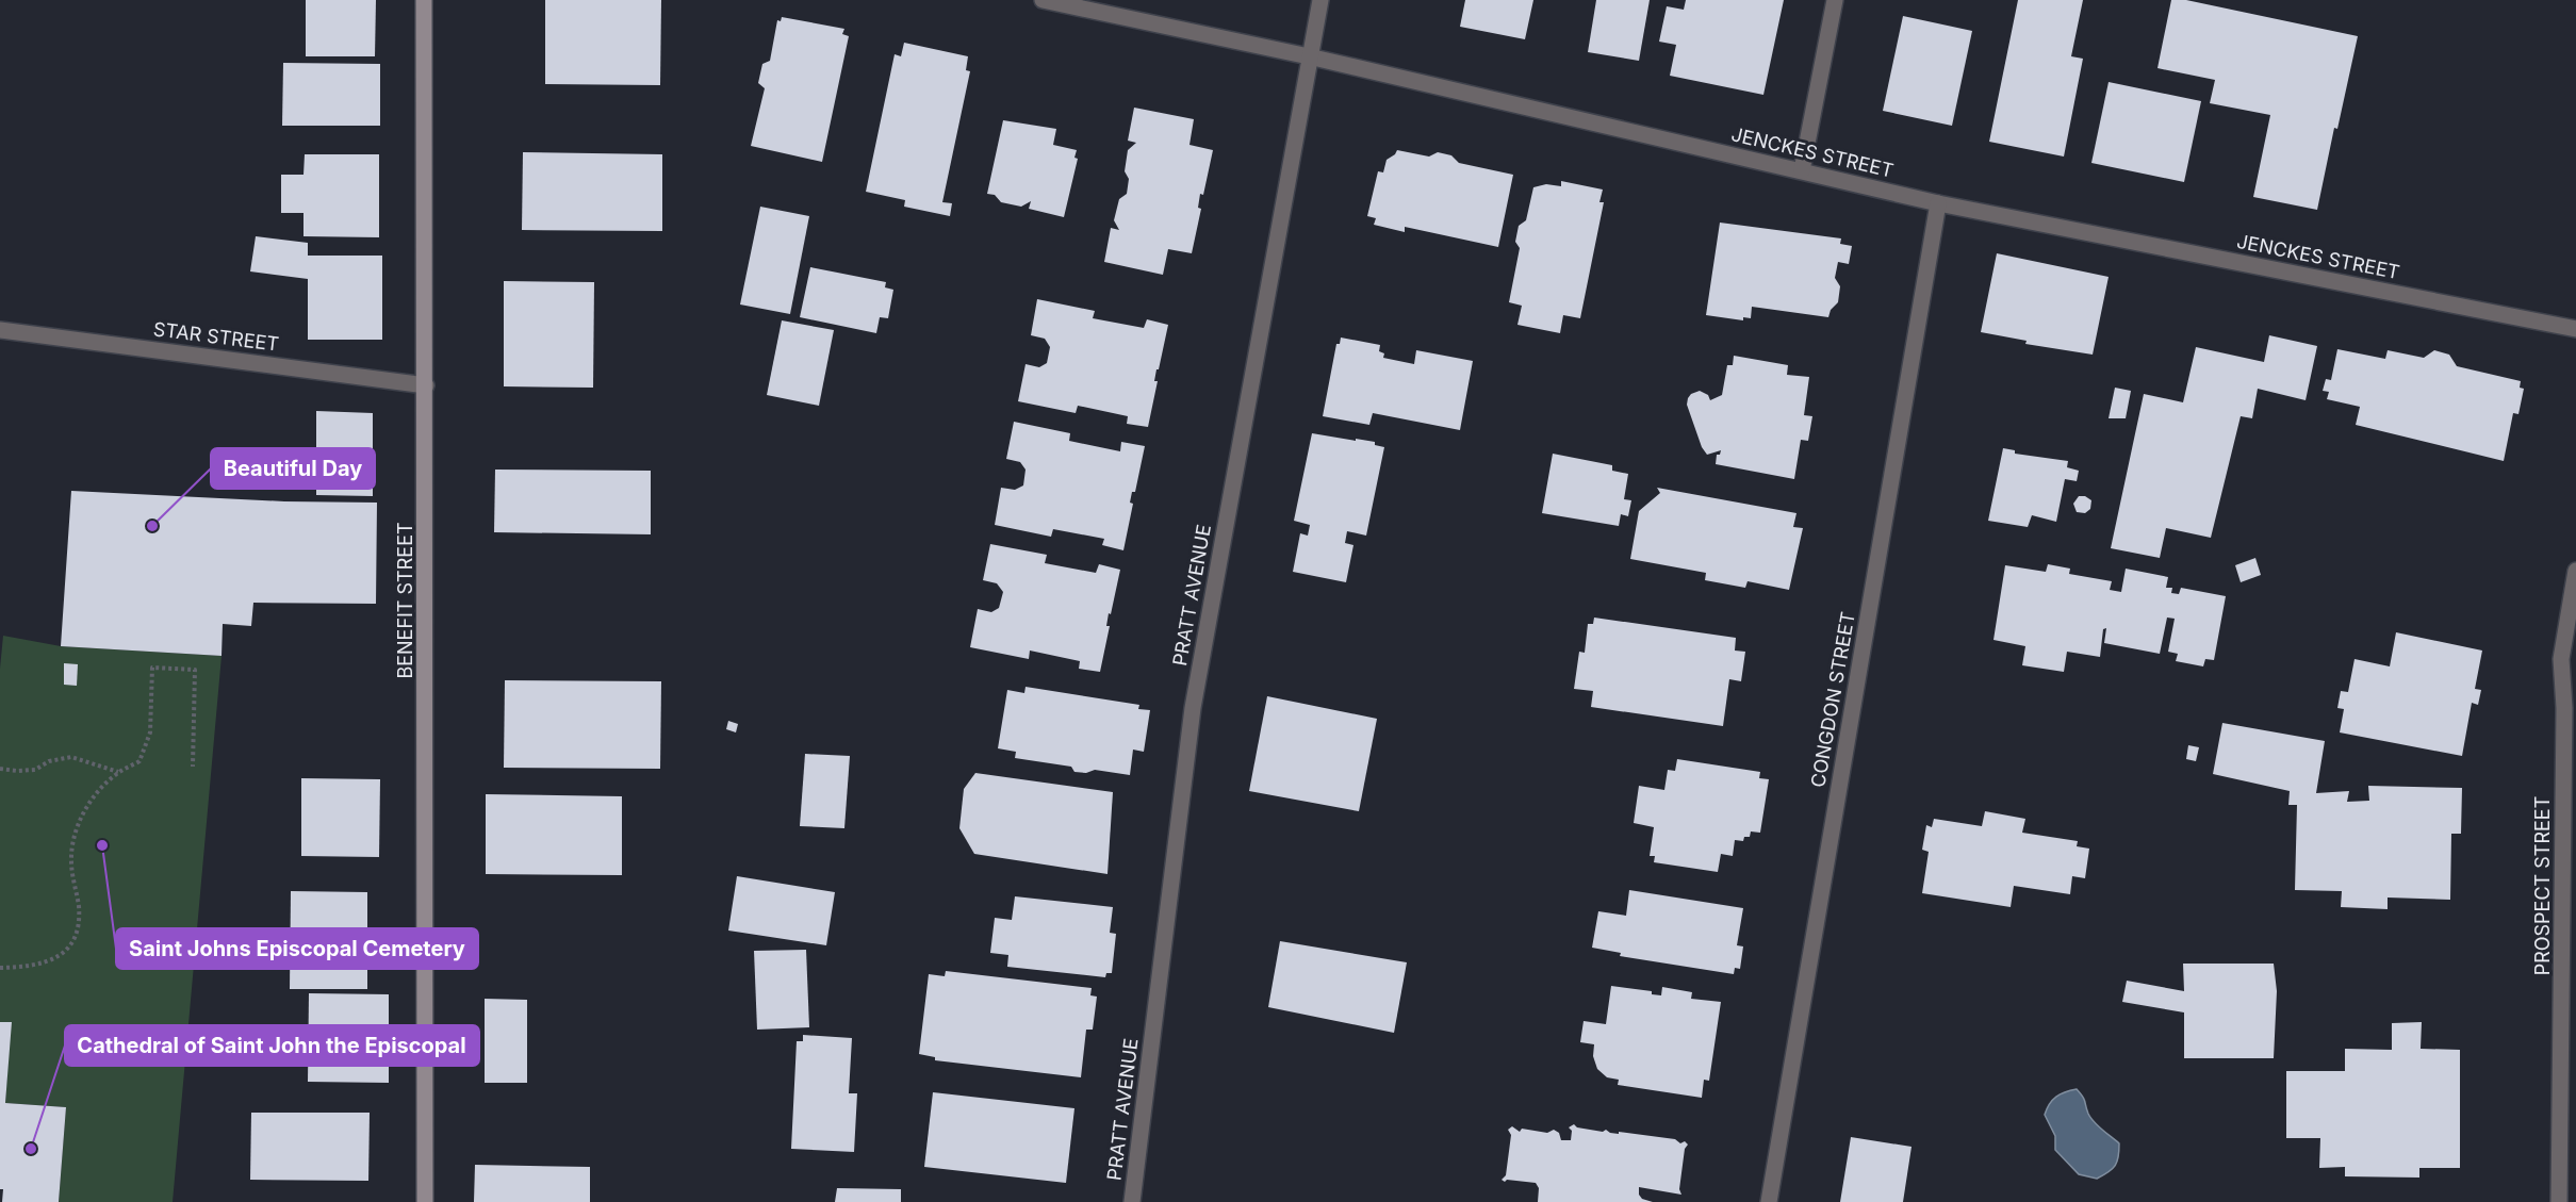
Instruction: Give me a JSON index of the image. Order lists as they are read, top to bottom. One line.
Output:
{"streets":{"street":["JENCKES STREET","STAR STREET","PRATT AVENUE","BENEFIT STREET","CONGDON STREET","PROSPECT STREET"]},"crossings":[["JENCKES STREET","PRATT AVENUE"],["JENCKES STREET","CONGDON STREET"],["STAR STREET","BENEFIT STREET"]],"places":["Beautiful Day","Saint Johns Episcopal Cemetery","Cathedral of Saint John the Episcopal"]}
